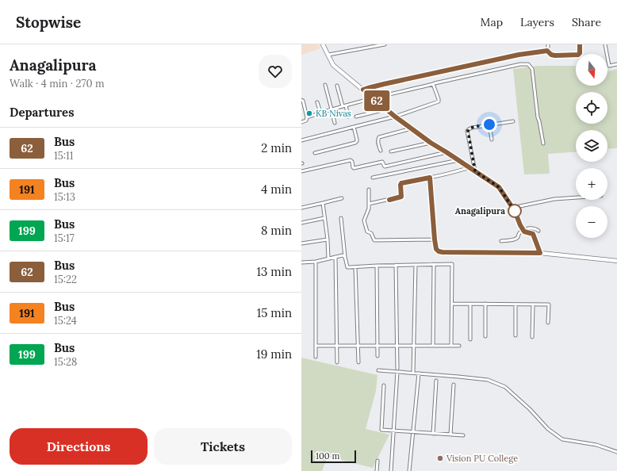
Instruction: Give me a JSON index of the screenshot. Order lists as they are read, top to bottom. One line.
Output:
{"places":["KB Nivas","Anagalipura","Vision PU College"],"lines":["bus line 62"],"scale_bar":"100 m","north":"bottom","page":{"header":"Stopwise","nav":["Map","Layers","Share"],"heading":[["Anagalipura","Walk · 4 min · 270 m"],"Departures"],"on_map":"62","map_buttons":["+","−"],"list":[{"mark":"62","name":"Bus","note":"15:11","value":"2 min"},{"mark":"191","name":"Bus","note":"15:13","value":"4 min"},{"mark":"199","name":"Bus","note":"15:17","value":"8 min"},{"mark":"62","name":"Bus","note":"15:22","value":"13 min"},{"mark":"191","name":"Bus","note":"15:24","value":"15 min"},{"mark":"199","name":"Bus","note":"15:28","value":"19 min"}],"buttons":["Directions","Tickets"],"scale":"100 m"}}
